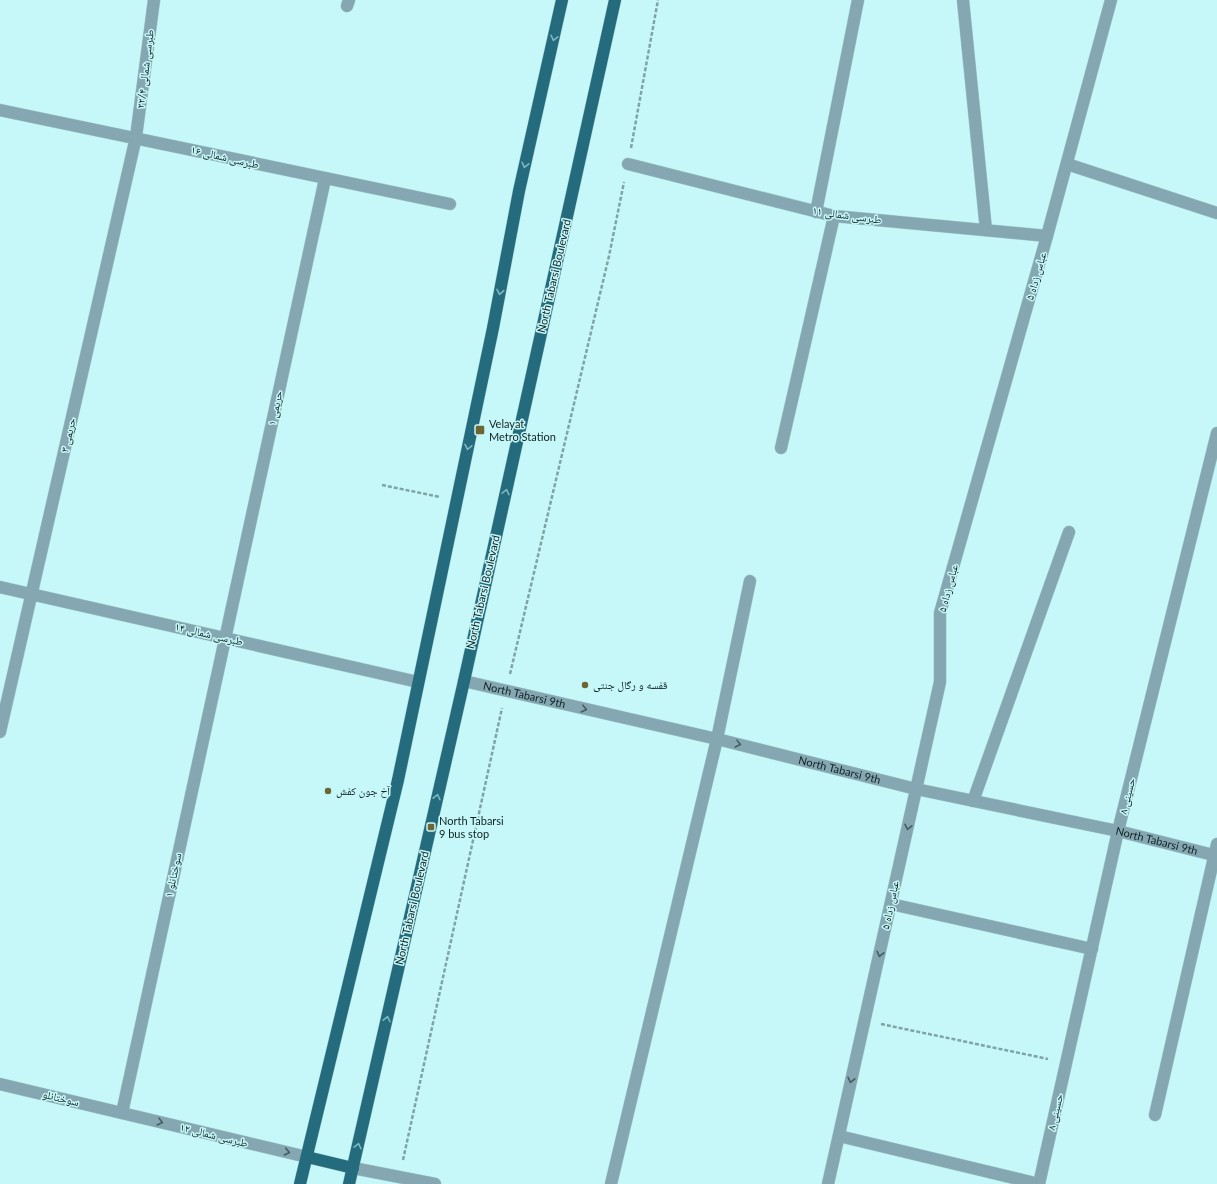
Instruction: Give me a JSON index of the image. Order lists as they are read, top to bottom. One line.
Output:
{"streets":{"main road":["North Tabarsi Boulevard"],"street":["طبرسی شمالی ۲۲/۴","طبرسی شمالی ۱۶","طبرسی شمالی ۱۱","عباس زداه ۵","حریمی ۱","حریمی ۳","طبرسی شمالی ۱۴","North Tabarsi 9th","حسینی ۸","سوختانلو ۱","سوختانلو","طبرسی شمالی ۱۲"]},"crossings":[["طبرسی شمالی ۲۲/۴","طبرسی شمالی ۱۶"],["طبرسی شمالی ۲۲/۴","حریمی ۳"],["طبرسی شمالی ۱۶","حریمی ۱"],["طبرسی شمالی ۱۶","حریمی ۳"],["طبرسی شمالی ۱۱","عباس زداه ۵"],["North Tabarsi Boulevard","North Tabarsi 9th"],["عباس زداه ۵","North Tabarsi 9th"],["حریمی ۱","طبرسی شمالی ۱۴"],["حریمی ۱","سوختانلو ۱"],["حریمی ۳","طبرسی شمالی ۱۴"],["طبرسی شمالی ۱۴","سوختانلو ۱"],["North Tabarsi 9th","حسینی ۸"],["سوختانلو ۱","سوختانلو"],["سوختانلو ۱","طبرسی شمالی ۱۲"],["سوختانلو","طبرسی شمالی ۱۲"]],"one_way":["North Tabarsi 9th","طبرسی شمالی ۱۲"],"places":{"transit":["Velayat Metro Station","North Tabarsi 9 bus stop"],"other":["قفسه و رگال جنتی","آخ جون کفش"]}}
